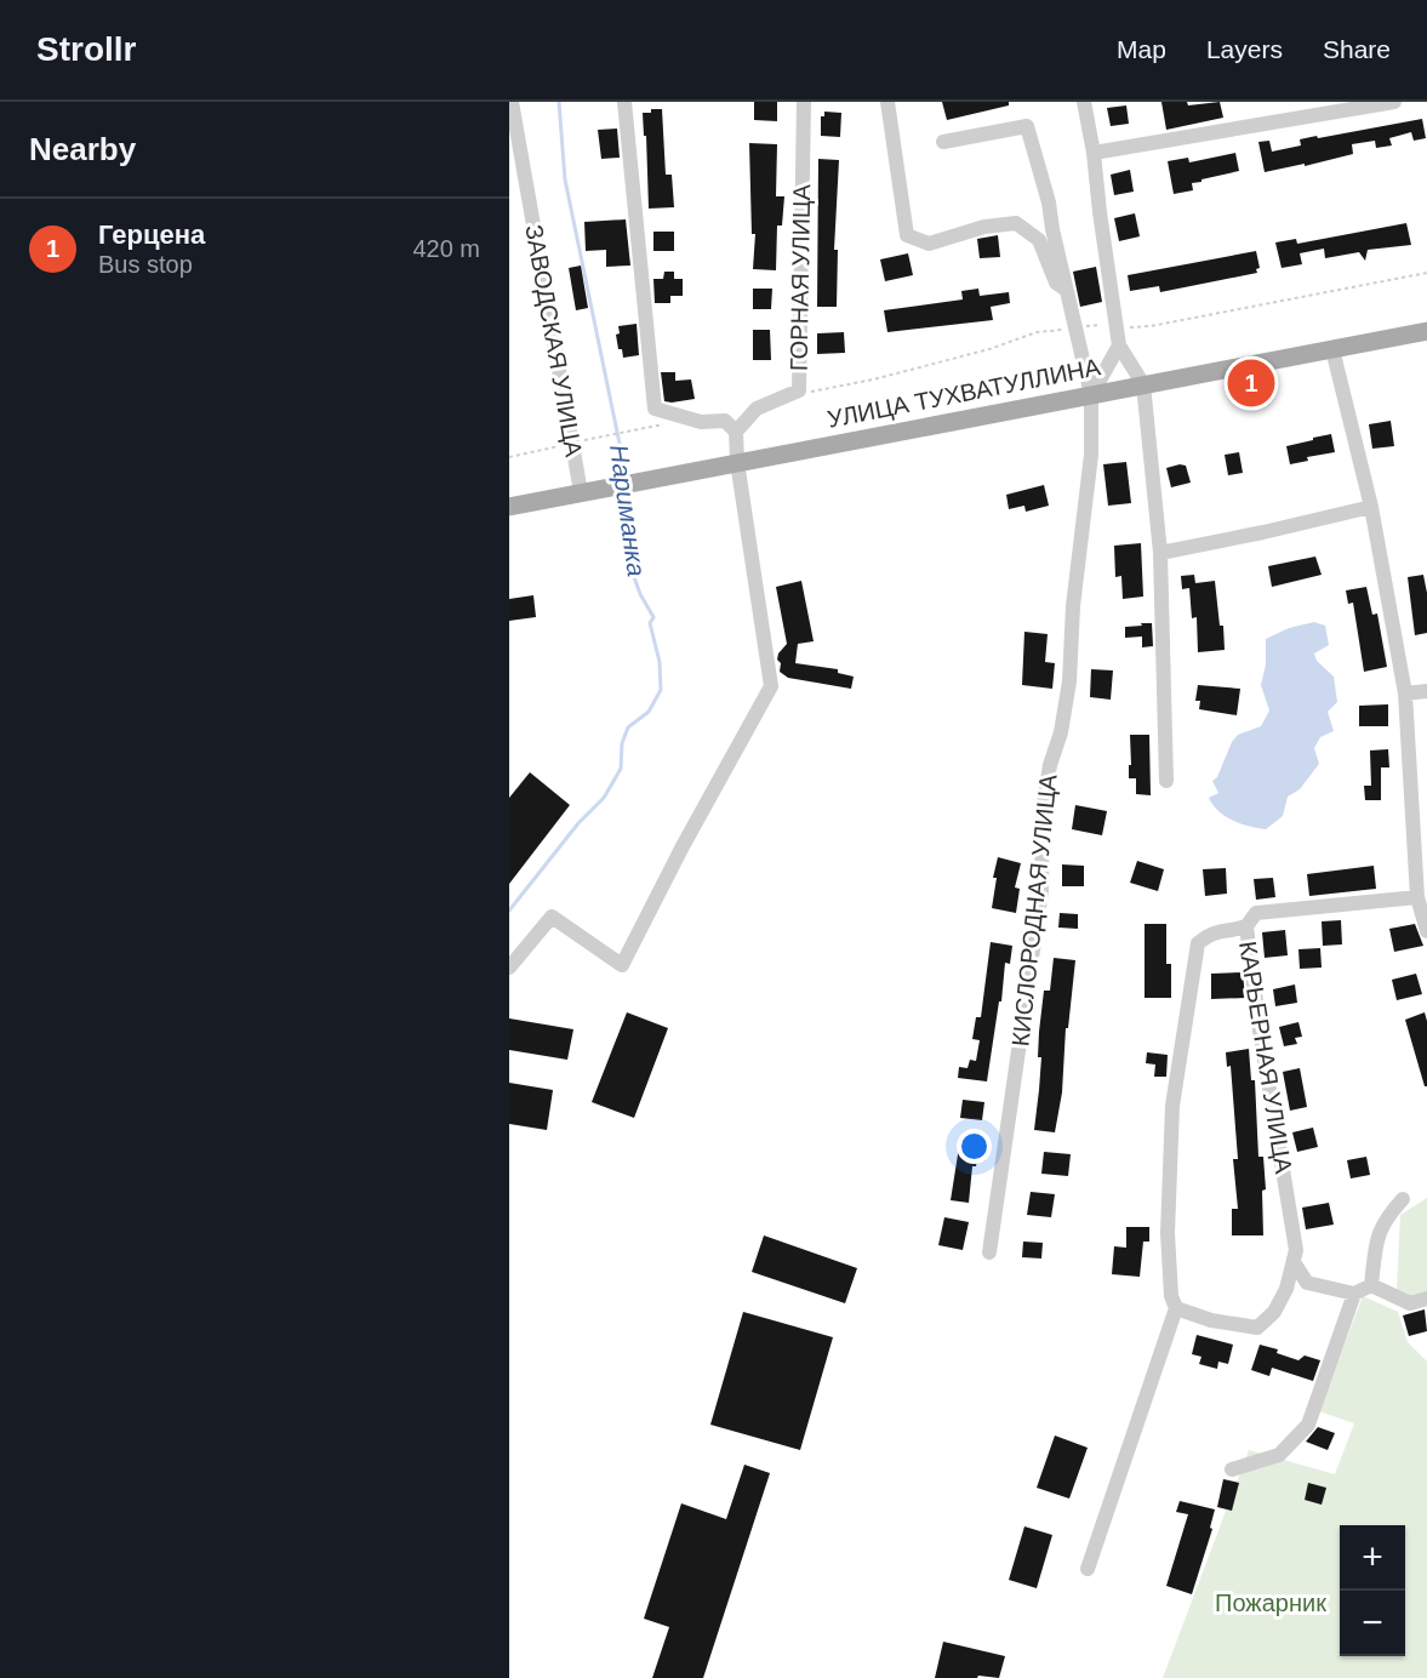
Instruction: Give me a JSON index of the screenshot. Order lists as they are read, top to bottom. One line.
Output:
{"streets":{"main road":["УЛИЦА ТУХВАТУЛЛИНА"],"street":["ГОРНАЯ УЛИЦА","ЗАВОДСКАЯ УЛИЦА","КИСЛОРОДНАЯ УЛИЦА","КАРЬЕРНАЯ УЛИЦА"]},"crossings":[["ЗАВОДСКАЯ УЛИЦА","УЛИЦА ТУХВАТУЛЛИНА"],["УЛИЦА ТУХВАТУЛЛИНА","КИСЛОРОДНАЯ УЛИЦА"]],"water":["Нариманка"],"parks":["Пожарник"],"page":{"header":"Strollr","nav":["Map","Layers","Share"],"heading":"Nearby","list":[{"mark":"1","name":"Герцена","note":"Bus stop","value":"420 m"}],"pins":"1","map_buttons":["+","−"]}}
